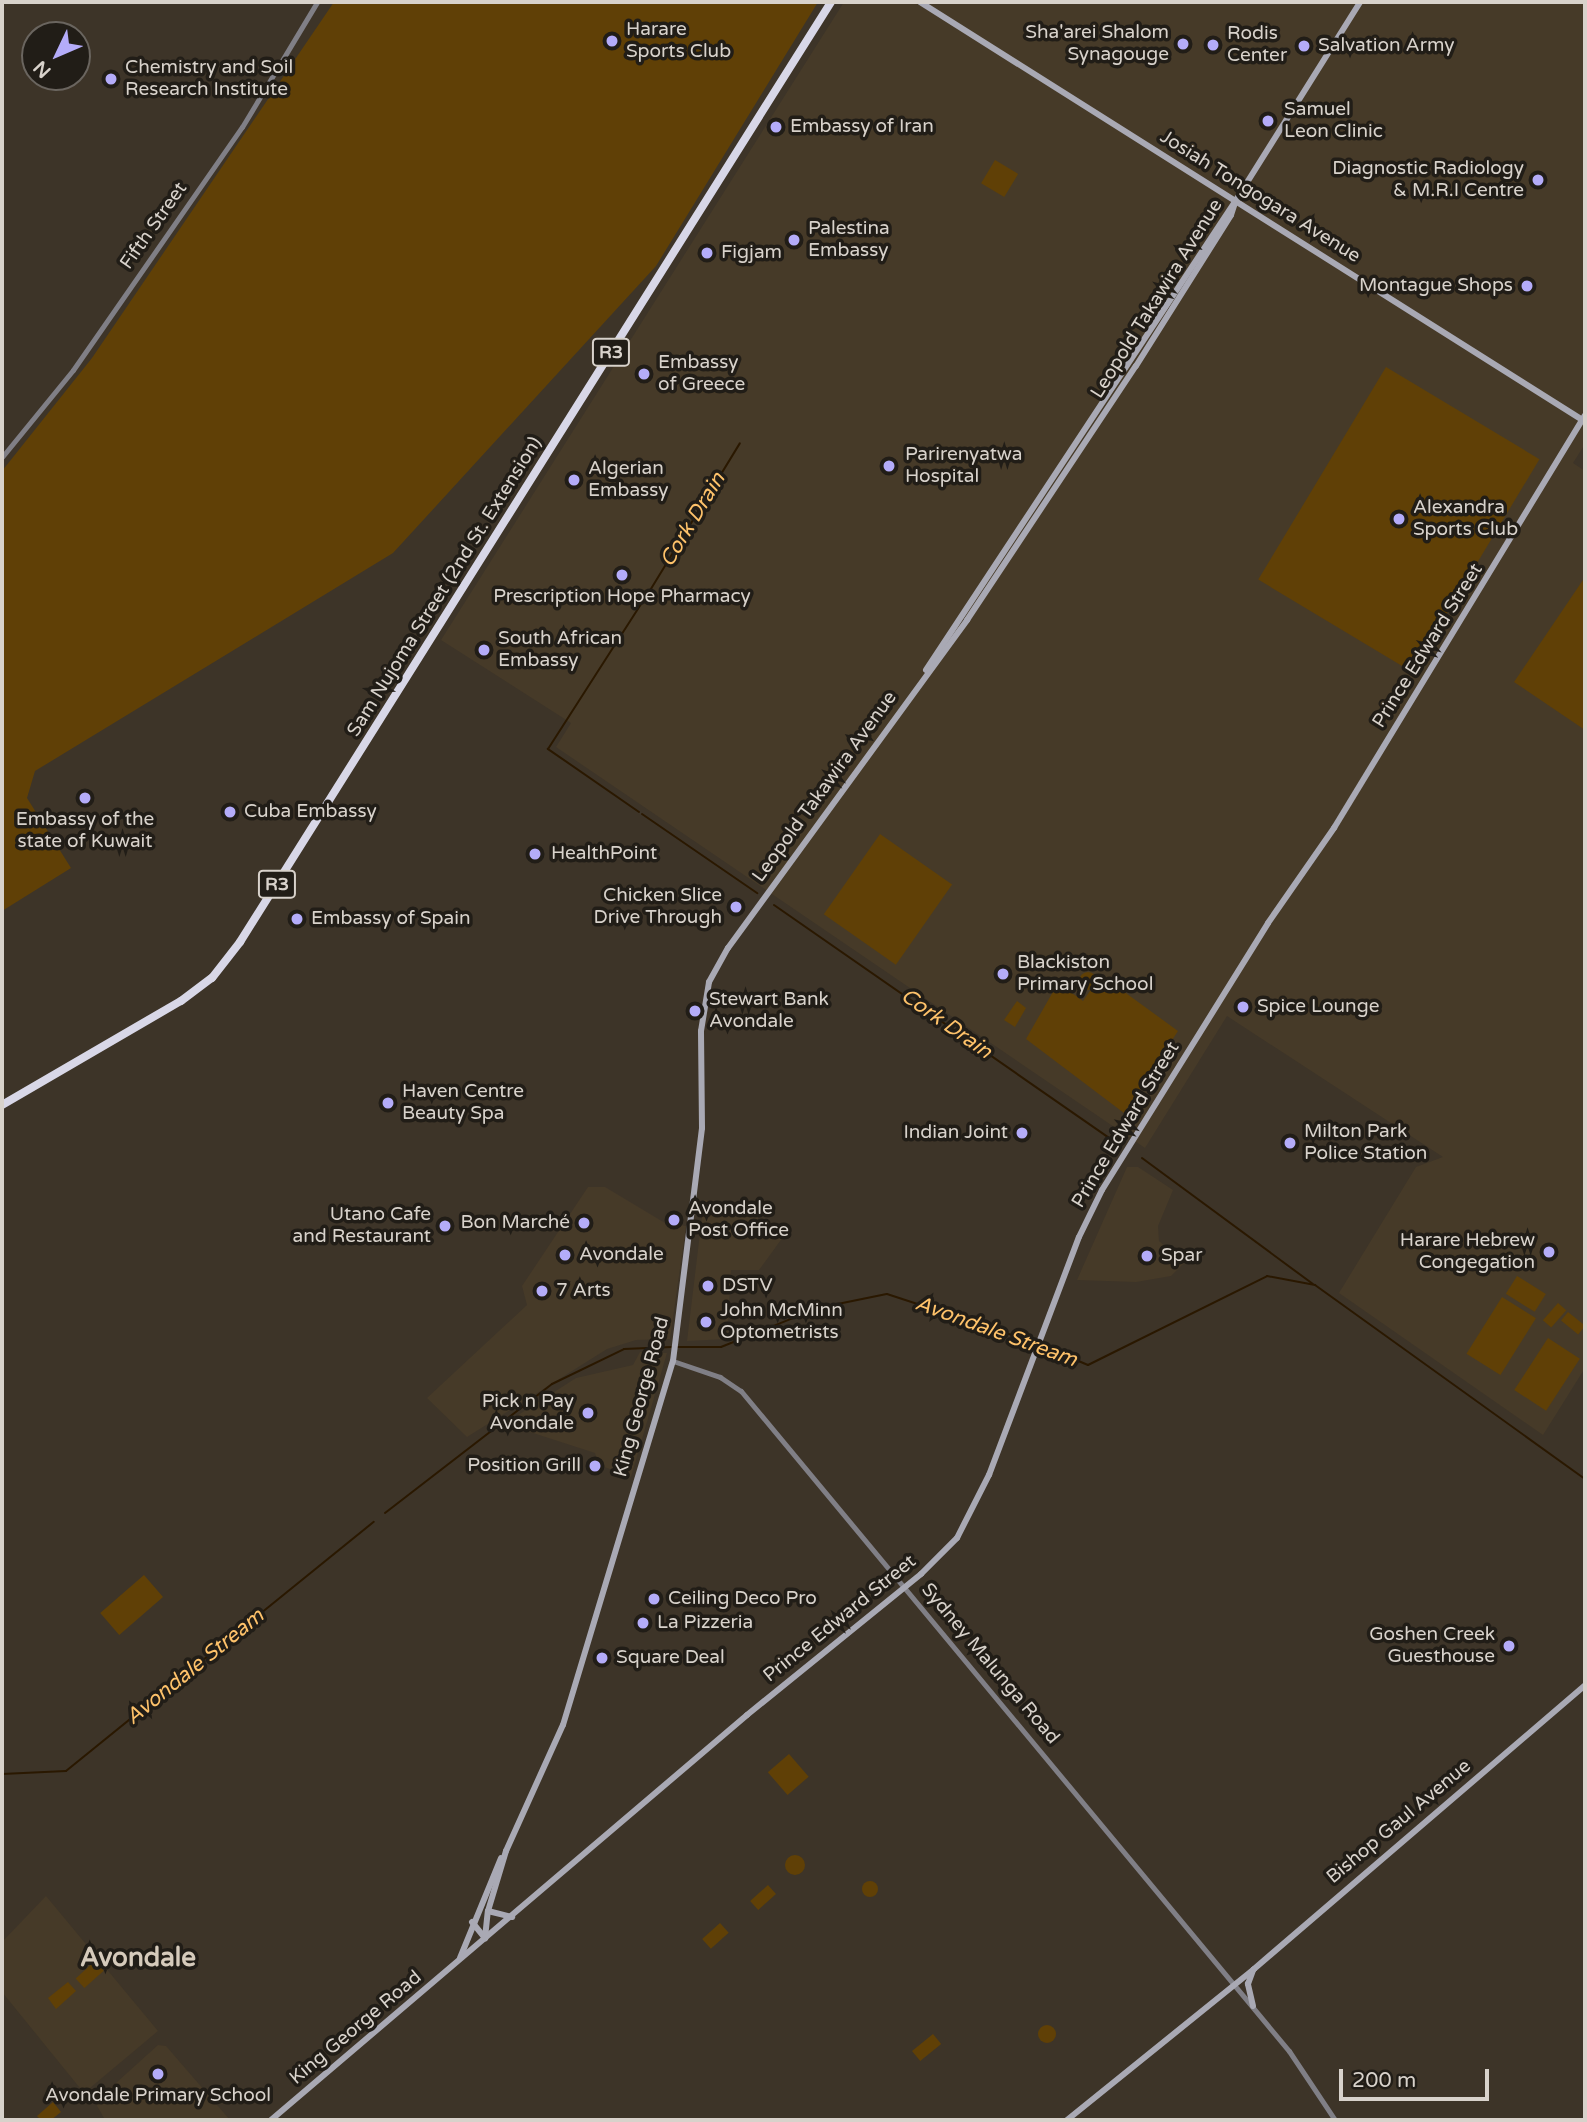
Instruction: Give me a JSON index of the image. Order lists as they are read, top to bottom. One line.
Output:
{"streets":{"highway":["R3","Sam Nujoma Street (2nd St. Extension)"],"main road":["Josiah Tongogara Avenue","Leopold Takawira Avenue","Prince Edward Street","King George Road","Bishop Gaul Avenue"],"street":["Fifth Street","Sydney Malunga Road"]},"crossings":[["Josiah Tongogara Avenue","Leopold Takawira Avenue"],["Josiah Tongogara Avenue","Prince Edward Street"],["Leopold Takawira Avenue","King George Road"],["Prince Edward Street","King George Road"],["Prince Edward Street","Sydney Malunga Road"],["King George Road","Sydney Malunga Road"],["Sydney Malunga Road","Bishop Gaul Avenue"]],"districts":["Avondale"],"water":["Cork Drain","Avondale Stream"],"places":["Harare Sports Club","Sha'arei Shalom Synagouge","Rodis Center","Salvation Army","Chemistry and Soil Research Institute","Samuel Leon Clinic","Embassy of Iran","Diagnostic Radiology & M.R.I Centre","Palestina Embassy","Figjam","Montague Shops","Embassy of Greece","Parirenyatwa Hospital","Algerian Embassy","Alexandra Sports Club","Prescription Hope Pharmacy","South African Embassy","Embassy of the state of Kuwait","Cuba Embassy","HealthPoint","Chicken Slice Drive Through","Embassy of Spain","Blackiston Primary School","Spice Lounge","Stewart Bank Avondale","Haven Centre Beauty Spa","Indian Joint","Milton Park Police Station","Avondale Post Office","Bon Marché","Utano Cafe and Restaurant","Harare Hebrew Congegation","Avondale","Spar","DSTV","7 Arts","John McMinn Optometrists","Pick n Pay Avondale","Position Grill","Ceiling Deco Pro","La Pizzeria","Goshen Creek Guesthouse","Square Deal","Avondale Primary School"],"scale_bar":"200 m","north":"bottom left"}
